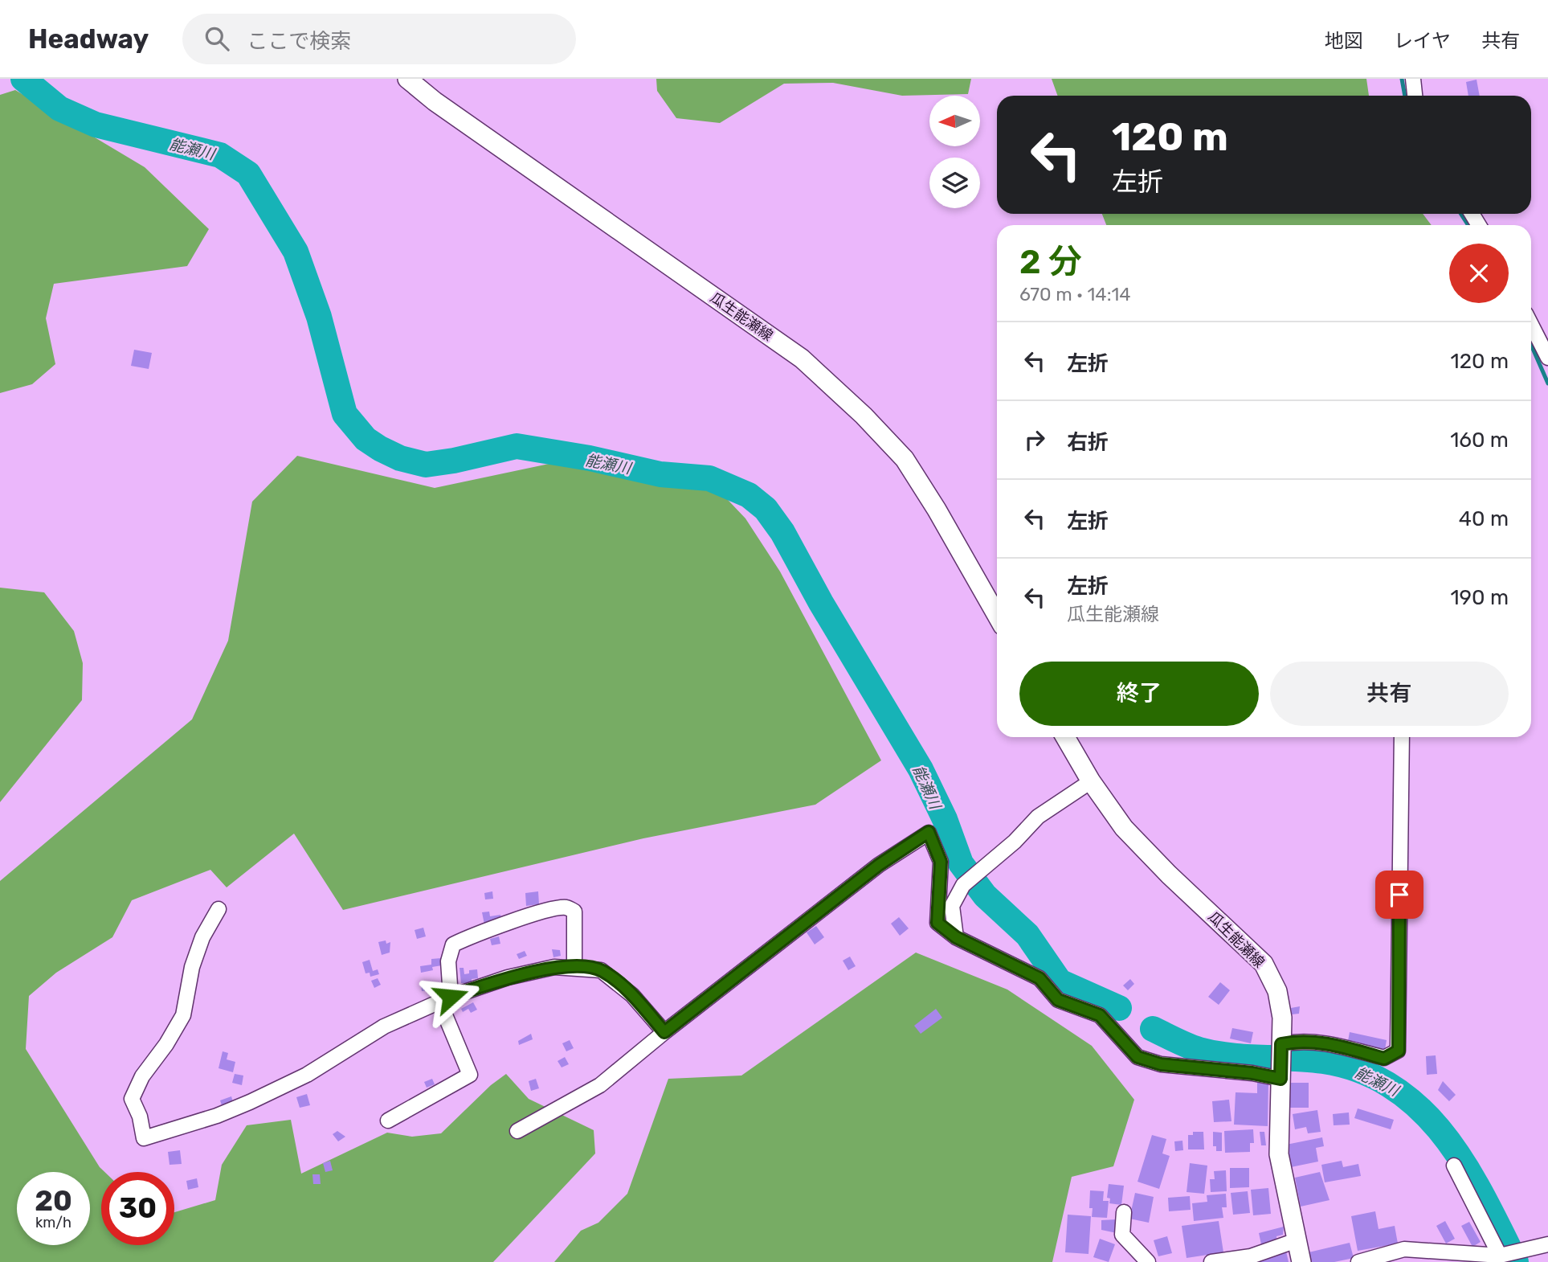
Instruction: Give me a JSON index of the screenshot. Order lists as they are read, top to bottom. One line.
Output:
{"streets":{"main road":["瓜生能瀬線"]},"water":["能瀬川"],"north":"left","page":{"header":"Headway","search":"ここで検索","nav":["地図","レイヤ","共有"],"turn":["120 m","左折"],"heading":["2 分","670 m · 14:14"],"list":[{"name":"左折","value":"120 m"},{"name":"右折","value":"160 m"},{"name":"左折","value":"40 m"},{"name":"左折","note":"瓜生能瀬線","value":"190 m"}],"buttons":["終了","共有"],"speed":"20 km/h","limit":"30"}}
